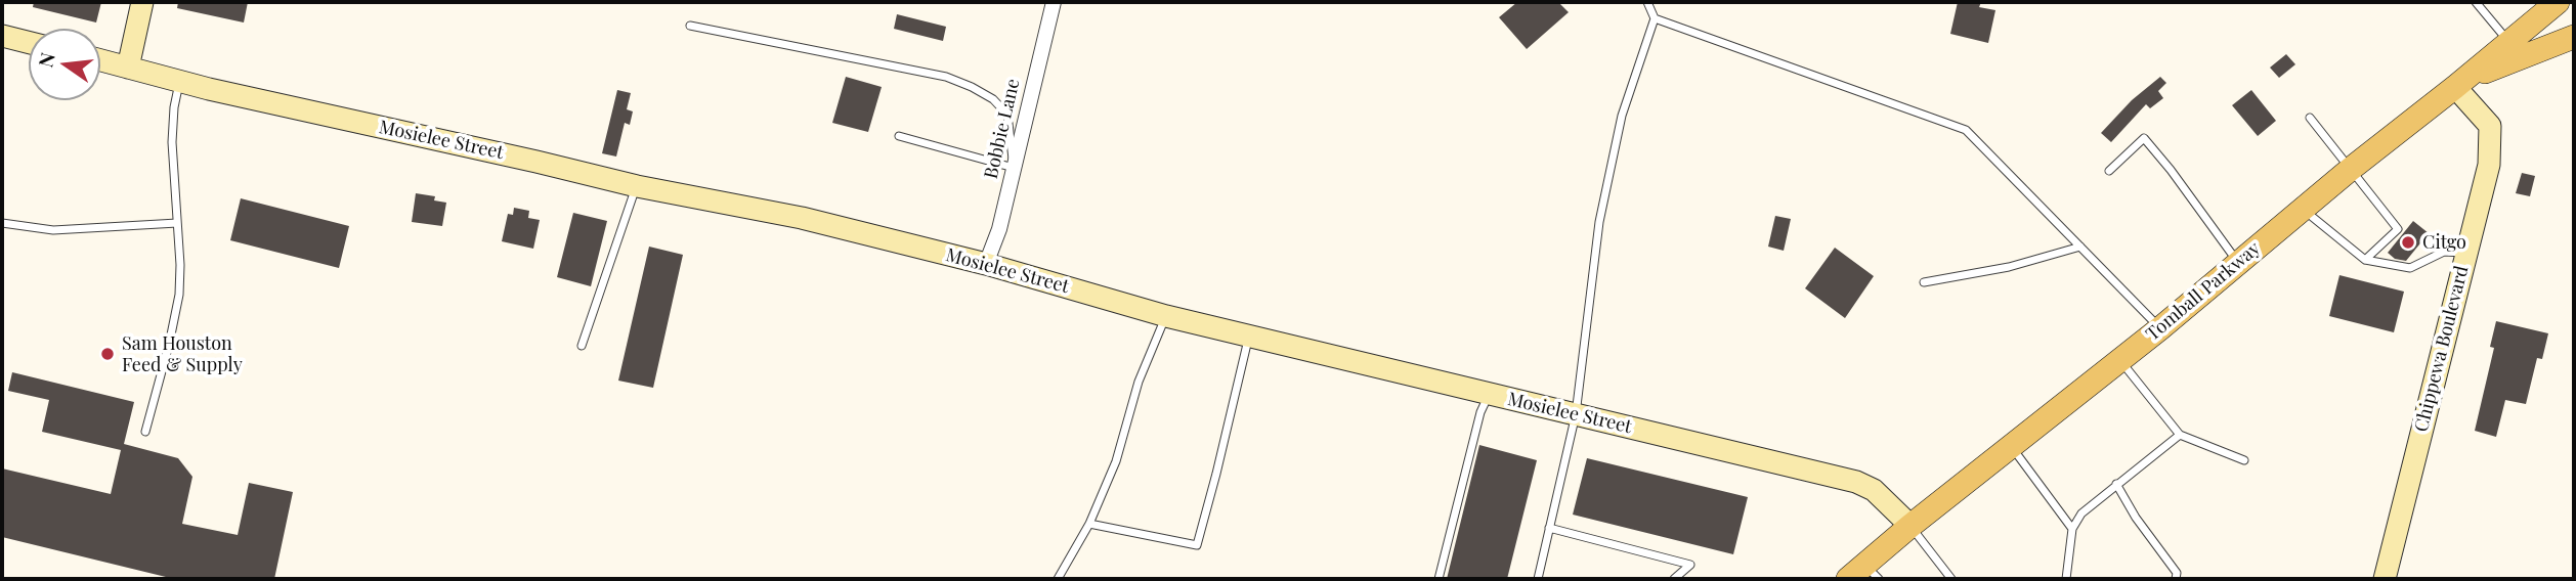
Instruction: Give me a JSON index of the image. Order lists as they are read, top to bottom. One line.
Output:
{"streets":{"main road":["Tomball Parkway"],"street":["Bobbie Lane","Mosielee Street","Chippewa Boulevard"]},"crossings":[["Bobbie Lane","Mosielee Street"],["Mosielee Street","Tomball Parkway"],["Tomball Parkway","Chippewa Boulevard"]],"places":["Citgo","Sam Houston Feed & Supply"],"north":"left"}
